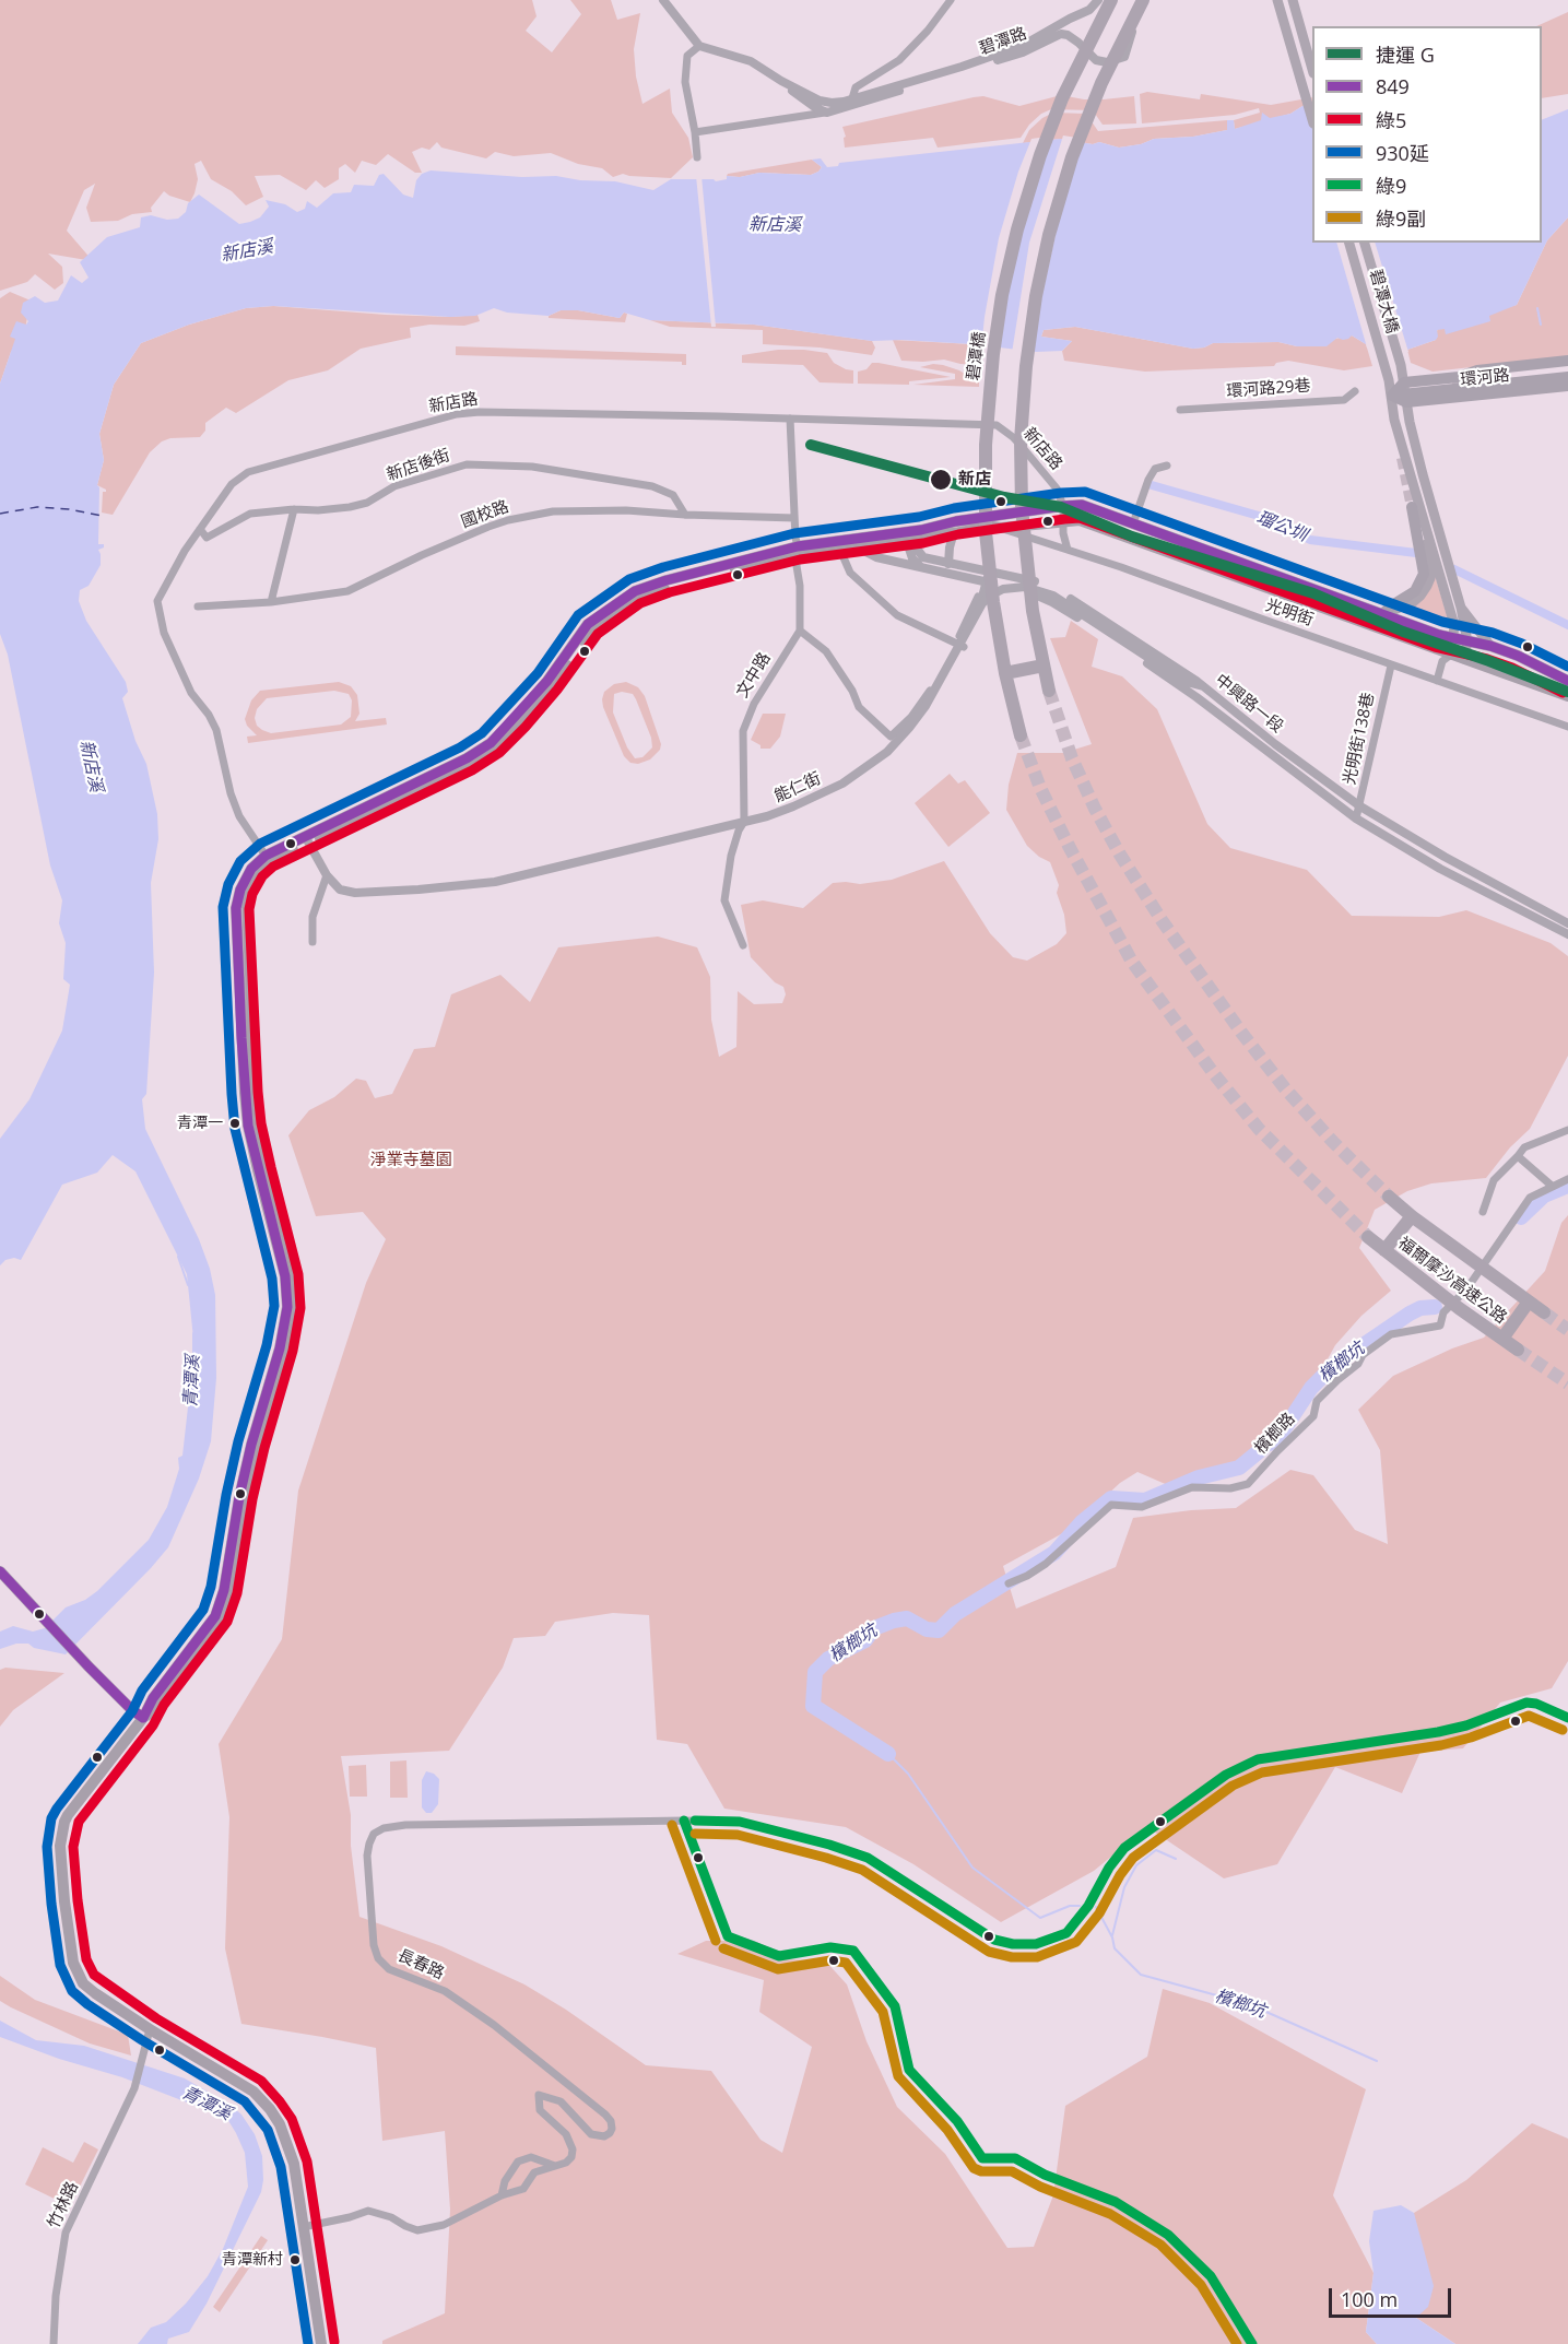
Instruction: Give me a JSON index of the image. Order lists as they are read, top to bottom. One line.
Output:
{"streets":{"highway":["碧潭橋","環河路","福爾摩沙高速公路"],"main road":["碧潭大橋"],"street":["碧潭路","環河路29巷","新店路","新店後街","國校路","光明街","文中路","中興路一段","光明街138巷","能仁街","檳榔路","長春路","竹林路"]},"crossings":[["碧潭大橋","環河路"],["新店路","新店後街"],["新店路","光明街"],["新店後街","國校路"],["光明街","光明街138巷"],["文中路","能仁街"],["中興路一段","光明街138巷"]],"water":["新店溪","瑠公圳","檳榔坑","青潭溪"],"parks":["淨業寺墓園"],"places":["新店","青潭一","青潭新村"],"lines":["metro line G","transit line 930延","transit line 849","transit line 綠5","transit line 綠9","transit line 綠9副"],"legend":["捷運 G","849","綠5","930延","綠9","綠9副"],"scale_bar":"100 m"}
